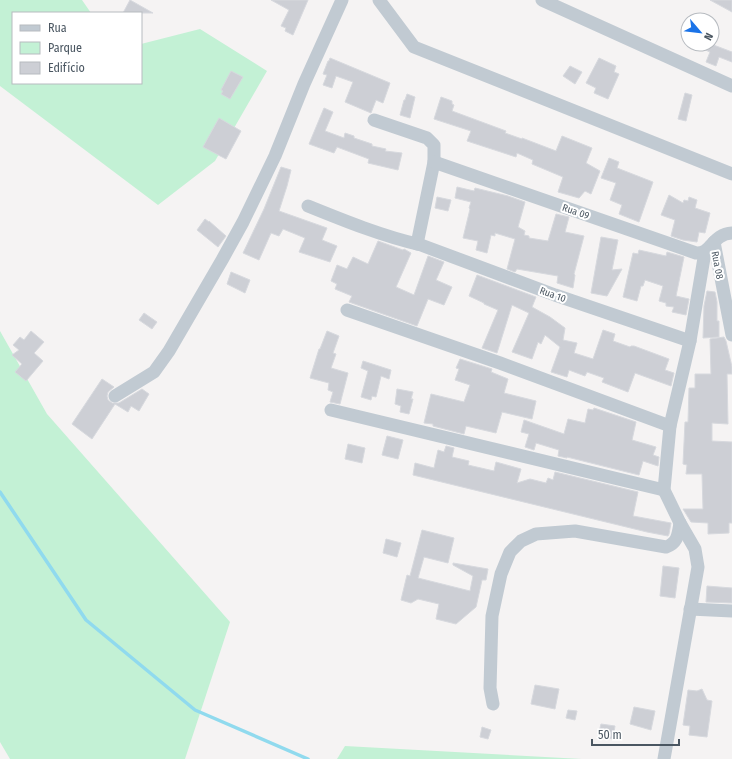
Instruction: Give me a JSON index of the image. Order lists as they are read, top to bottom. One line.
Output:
{"streets":{"street":["Rua 09","Rua 08","Rua 10"]},"legend":["Rua","Parque","Edifício"],"scale_bar":"50 m","north":"bottom right"}
